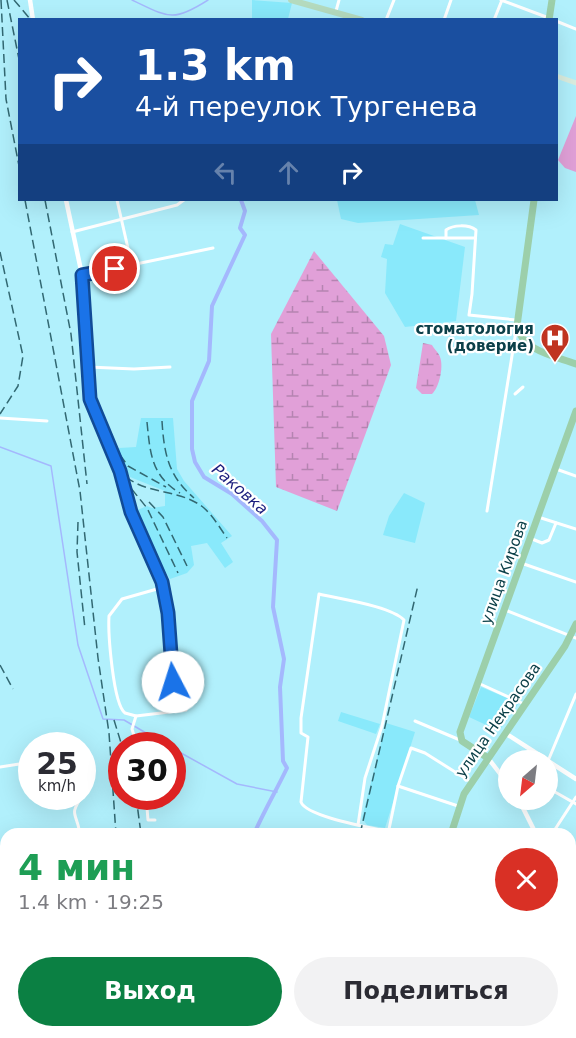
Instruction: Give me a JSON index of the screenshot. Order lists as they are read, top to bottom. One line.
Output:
{"streets":{"highway":["улица Кирова","улица Некрасова"]},"water":["Раковка"],"places":{"hospital":["стоматология (доверие)"]},"north":"bottom left","page":{"turn":["1.3 km","4-й переулок Тургенева"],"speed":"25 km/h","limit":"30","heading":["4 мин","1.4 km · 19:25"],"buttons":["Выход","Поделиться"]}}
